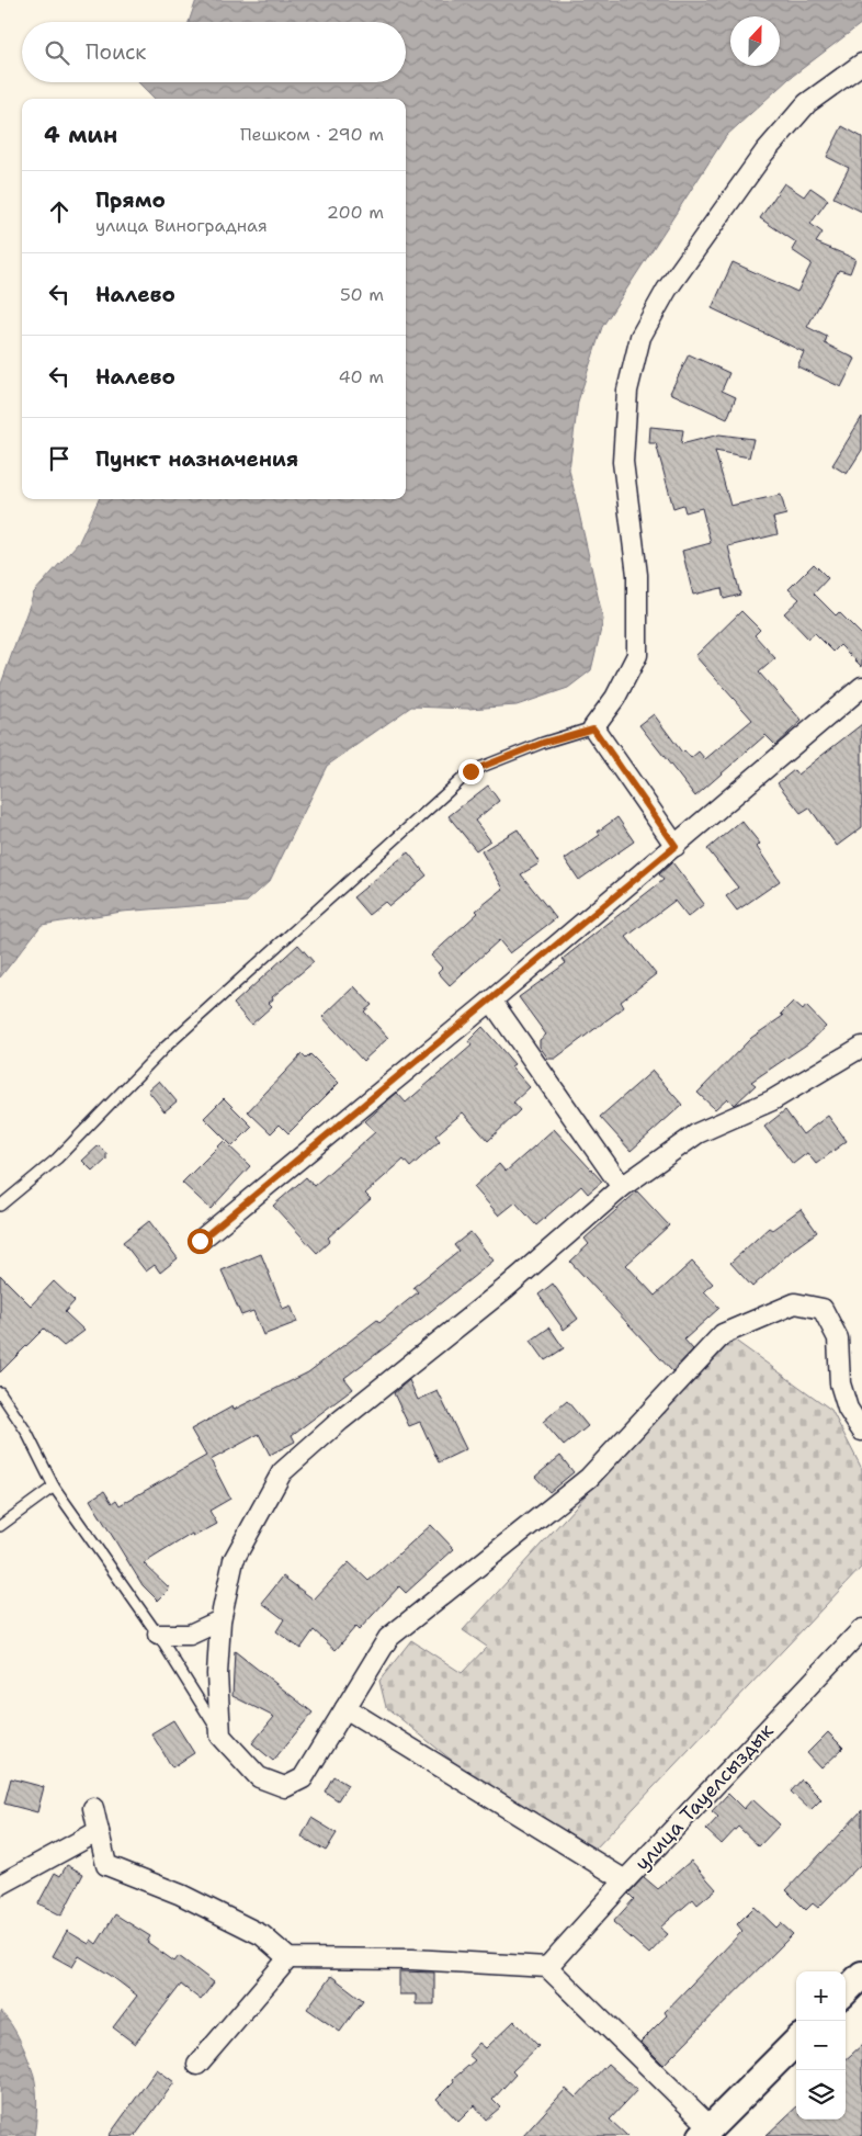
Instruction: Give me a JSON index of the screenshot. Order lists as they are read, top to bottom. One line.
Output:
{"streets":{"street":["улица Тауелсыздык"]},"north":"top","page":{"search":"Поиск","heading":["4 мин","Пешком · 290 m"],"list":[["Прямо","улица Виноградная","200 m"],["Налево","50 m"],["Налево","40 m"],"Пункт назначения"],"map_buttons":["+","−"]}}
